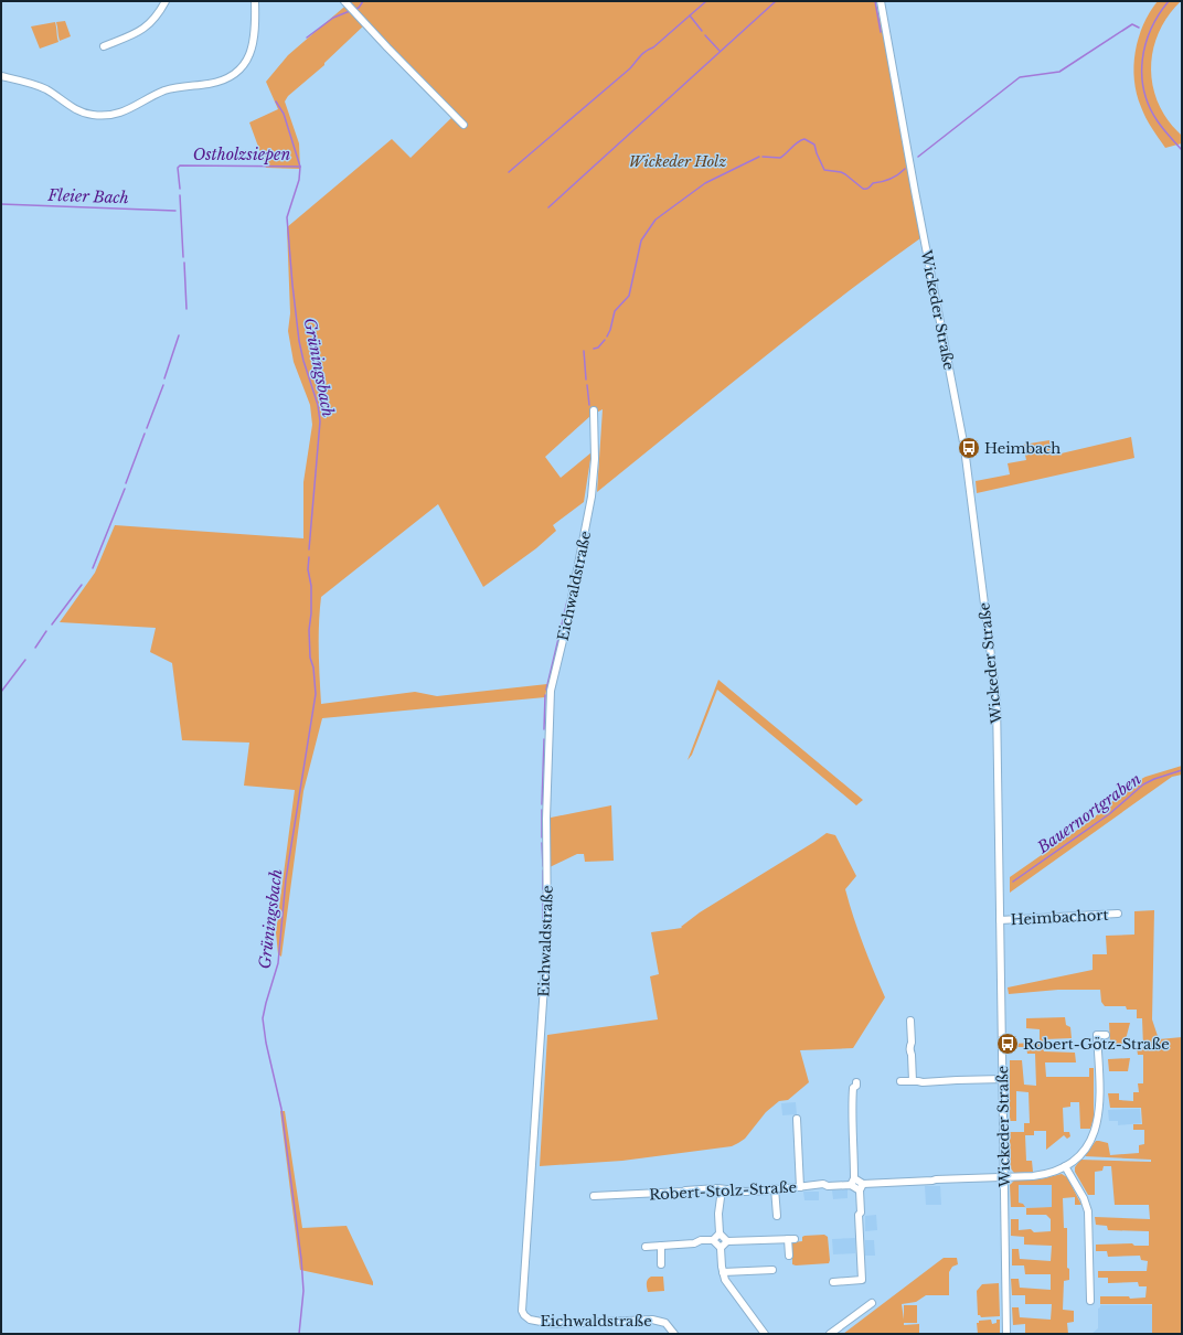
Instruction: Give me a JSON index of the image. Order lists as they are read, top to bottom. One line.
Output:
{"streets":{"street":["Wickeder Straße","Eichwaldstraße","Heimbachort","Robert-Stolz-Straße"]},"crossings":[["Wickeder Straße","Heimbachort"]],"water":["Ostholzsiepen","Fleier Bach","Grüningsbach","Bauernortgraben"],"parks":["Wickeder Holz"],"places":{"bus stop":["Heimbach","Robert-Götz-Straße"]}}
